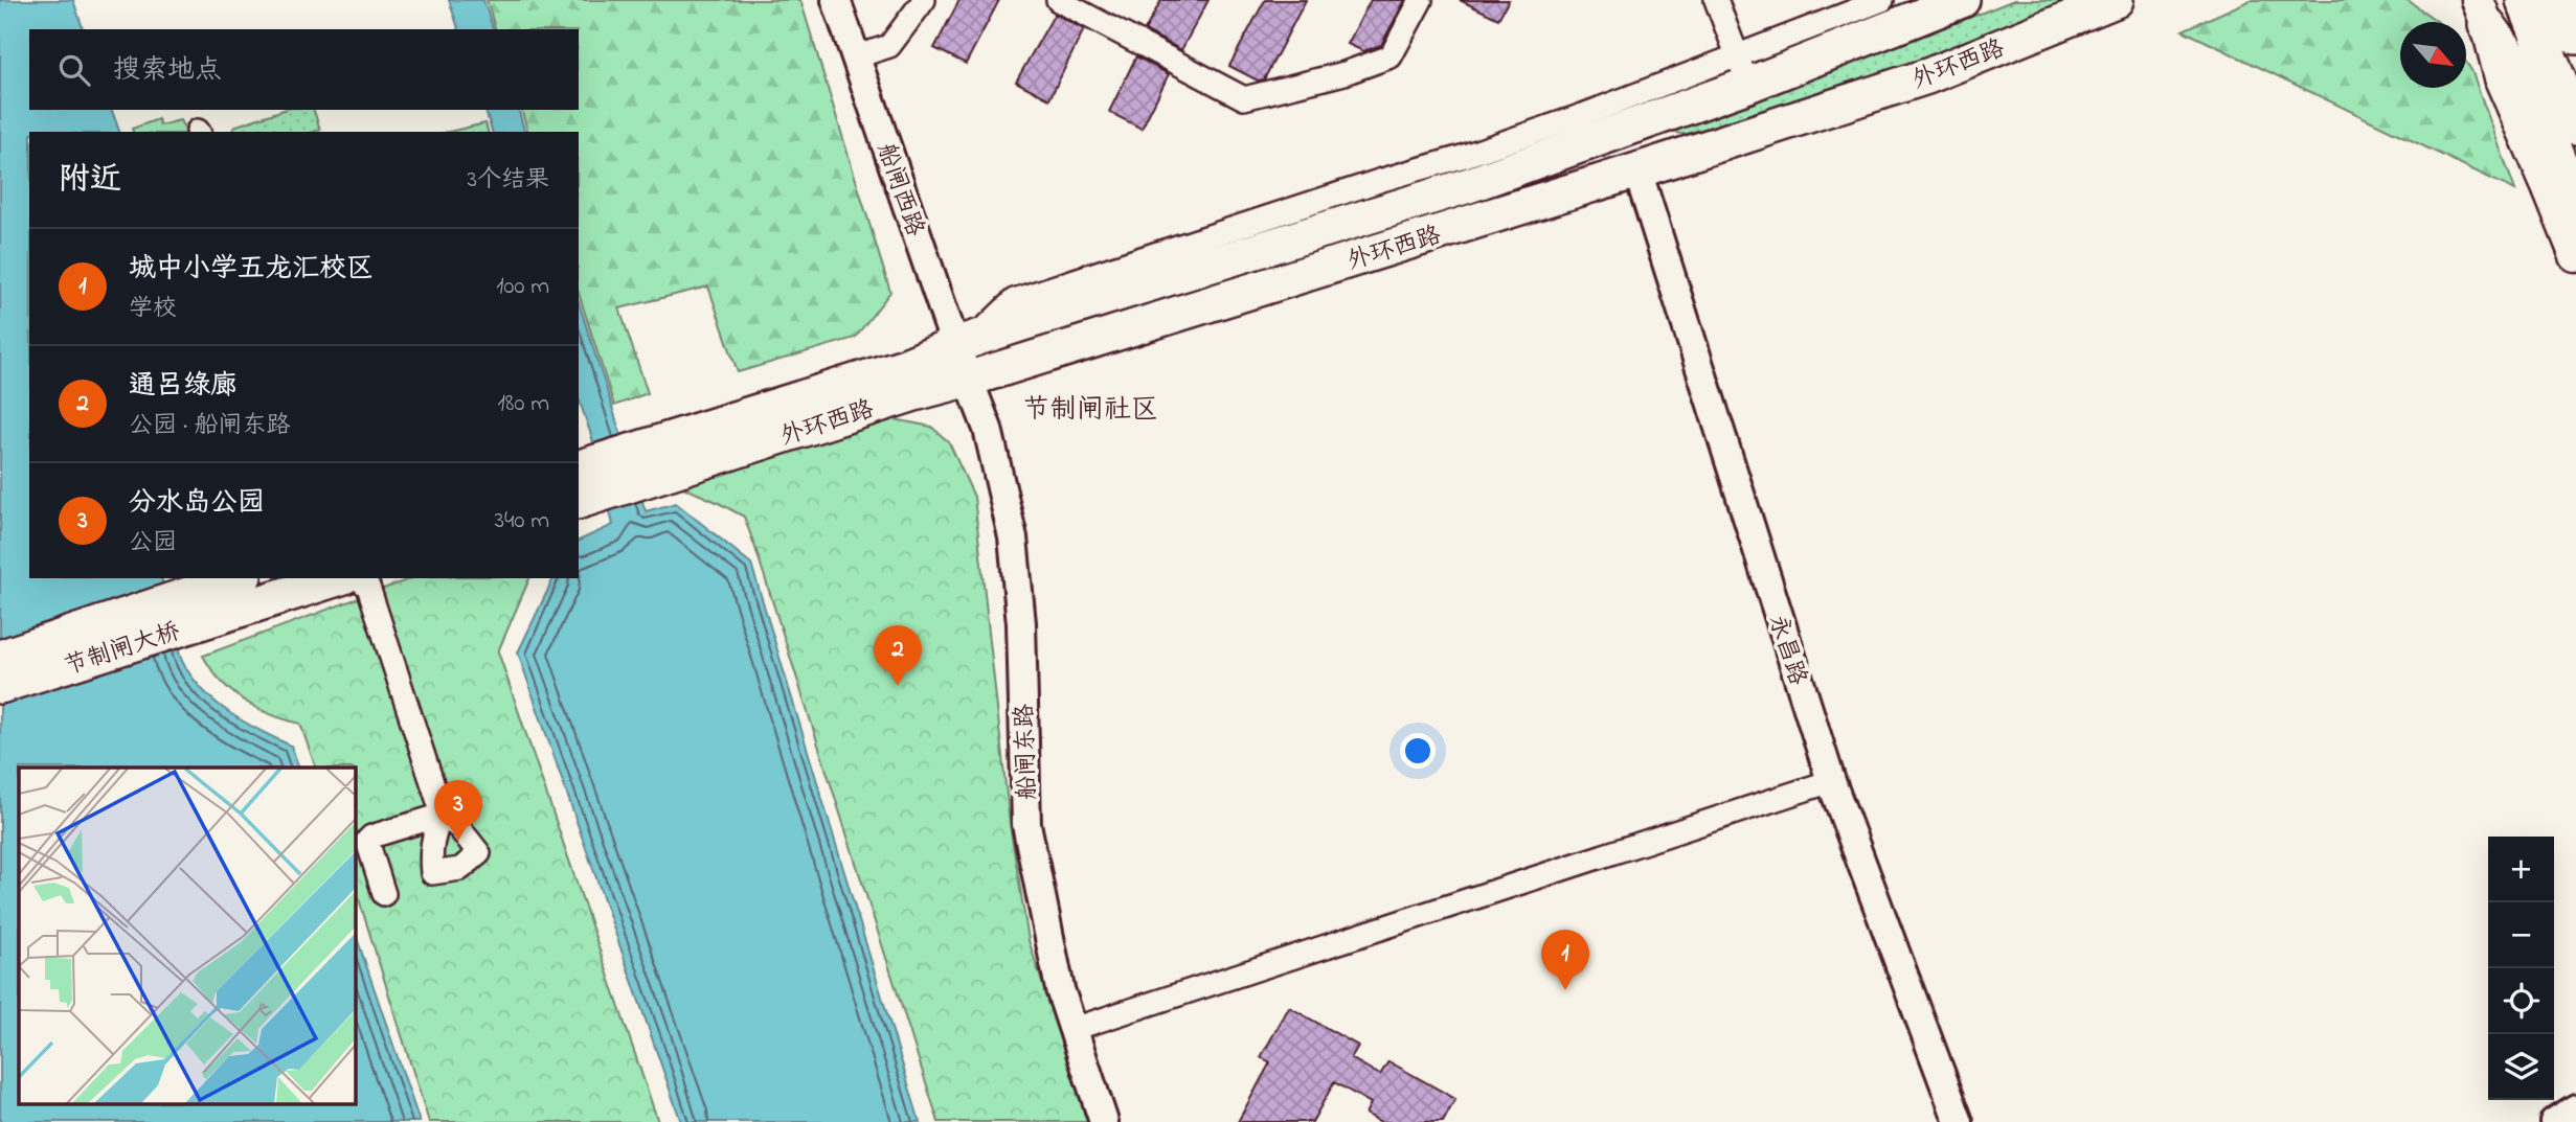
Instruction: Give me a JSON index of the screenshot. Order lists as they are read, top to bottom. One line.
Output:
{"streets":{"main road":["外环西路","节制闸大桥"],"street":["船闸西路","永昌路","船闸东路"]},"crossings":[["外环西路","船闸西路"],["外环西路","永昌路"],["外环西路","船闸东路"],["船闸西路","船闸东路"]],"districts":["节制闸社区"],"north":"bottom right","page":{"search":"搜索地点","heading":["附近","3个结果"],"list":[{"mark":"1","name":"城中小学五龙汇校区","note":"学校","value":"100 m"},{"mark":"2","name":"通吕绿廊","note":"公园 · 船闸东路","value":"180 m"},{"mark":"3","name":"分水岛公园","note":"公园","value":"340 m"}],"pins":["2","3","1"],"map_buttons":["+","−"]}}
